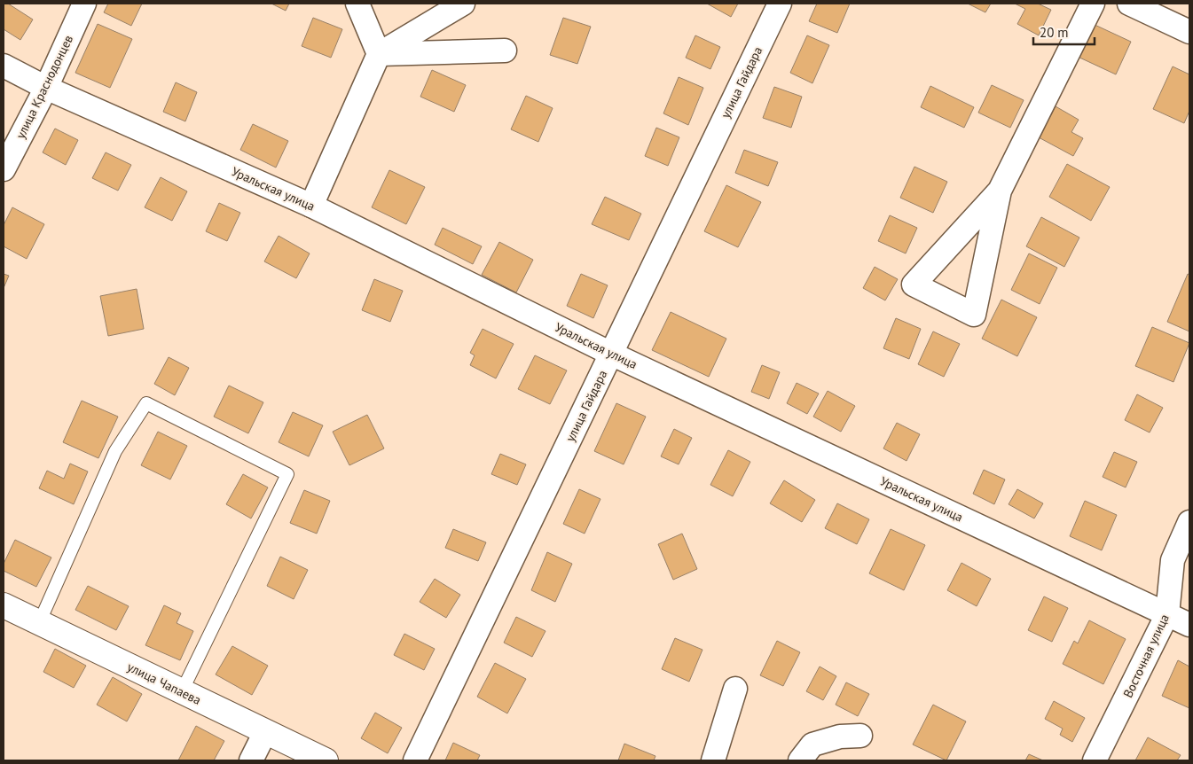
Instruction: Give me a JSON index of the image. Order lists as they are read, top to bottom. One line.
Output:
{"streets":{"street":["улица Гайдара","улица Краснодонцев","Уральская улица","Восточная улица","улица Чапаева"]},"crossings":[["улица Гайдара","Уральская улица"],["улица Краснодонцев","Уральская улица"],["Уральская улица","Восточная улица"]],"scale_bar":"20 m"}
